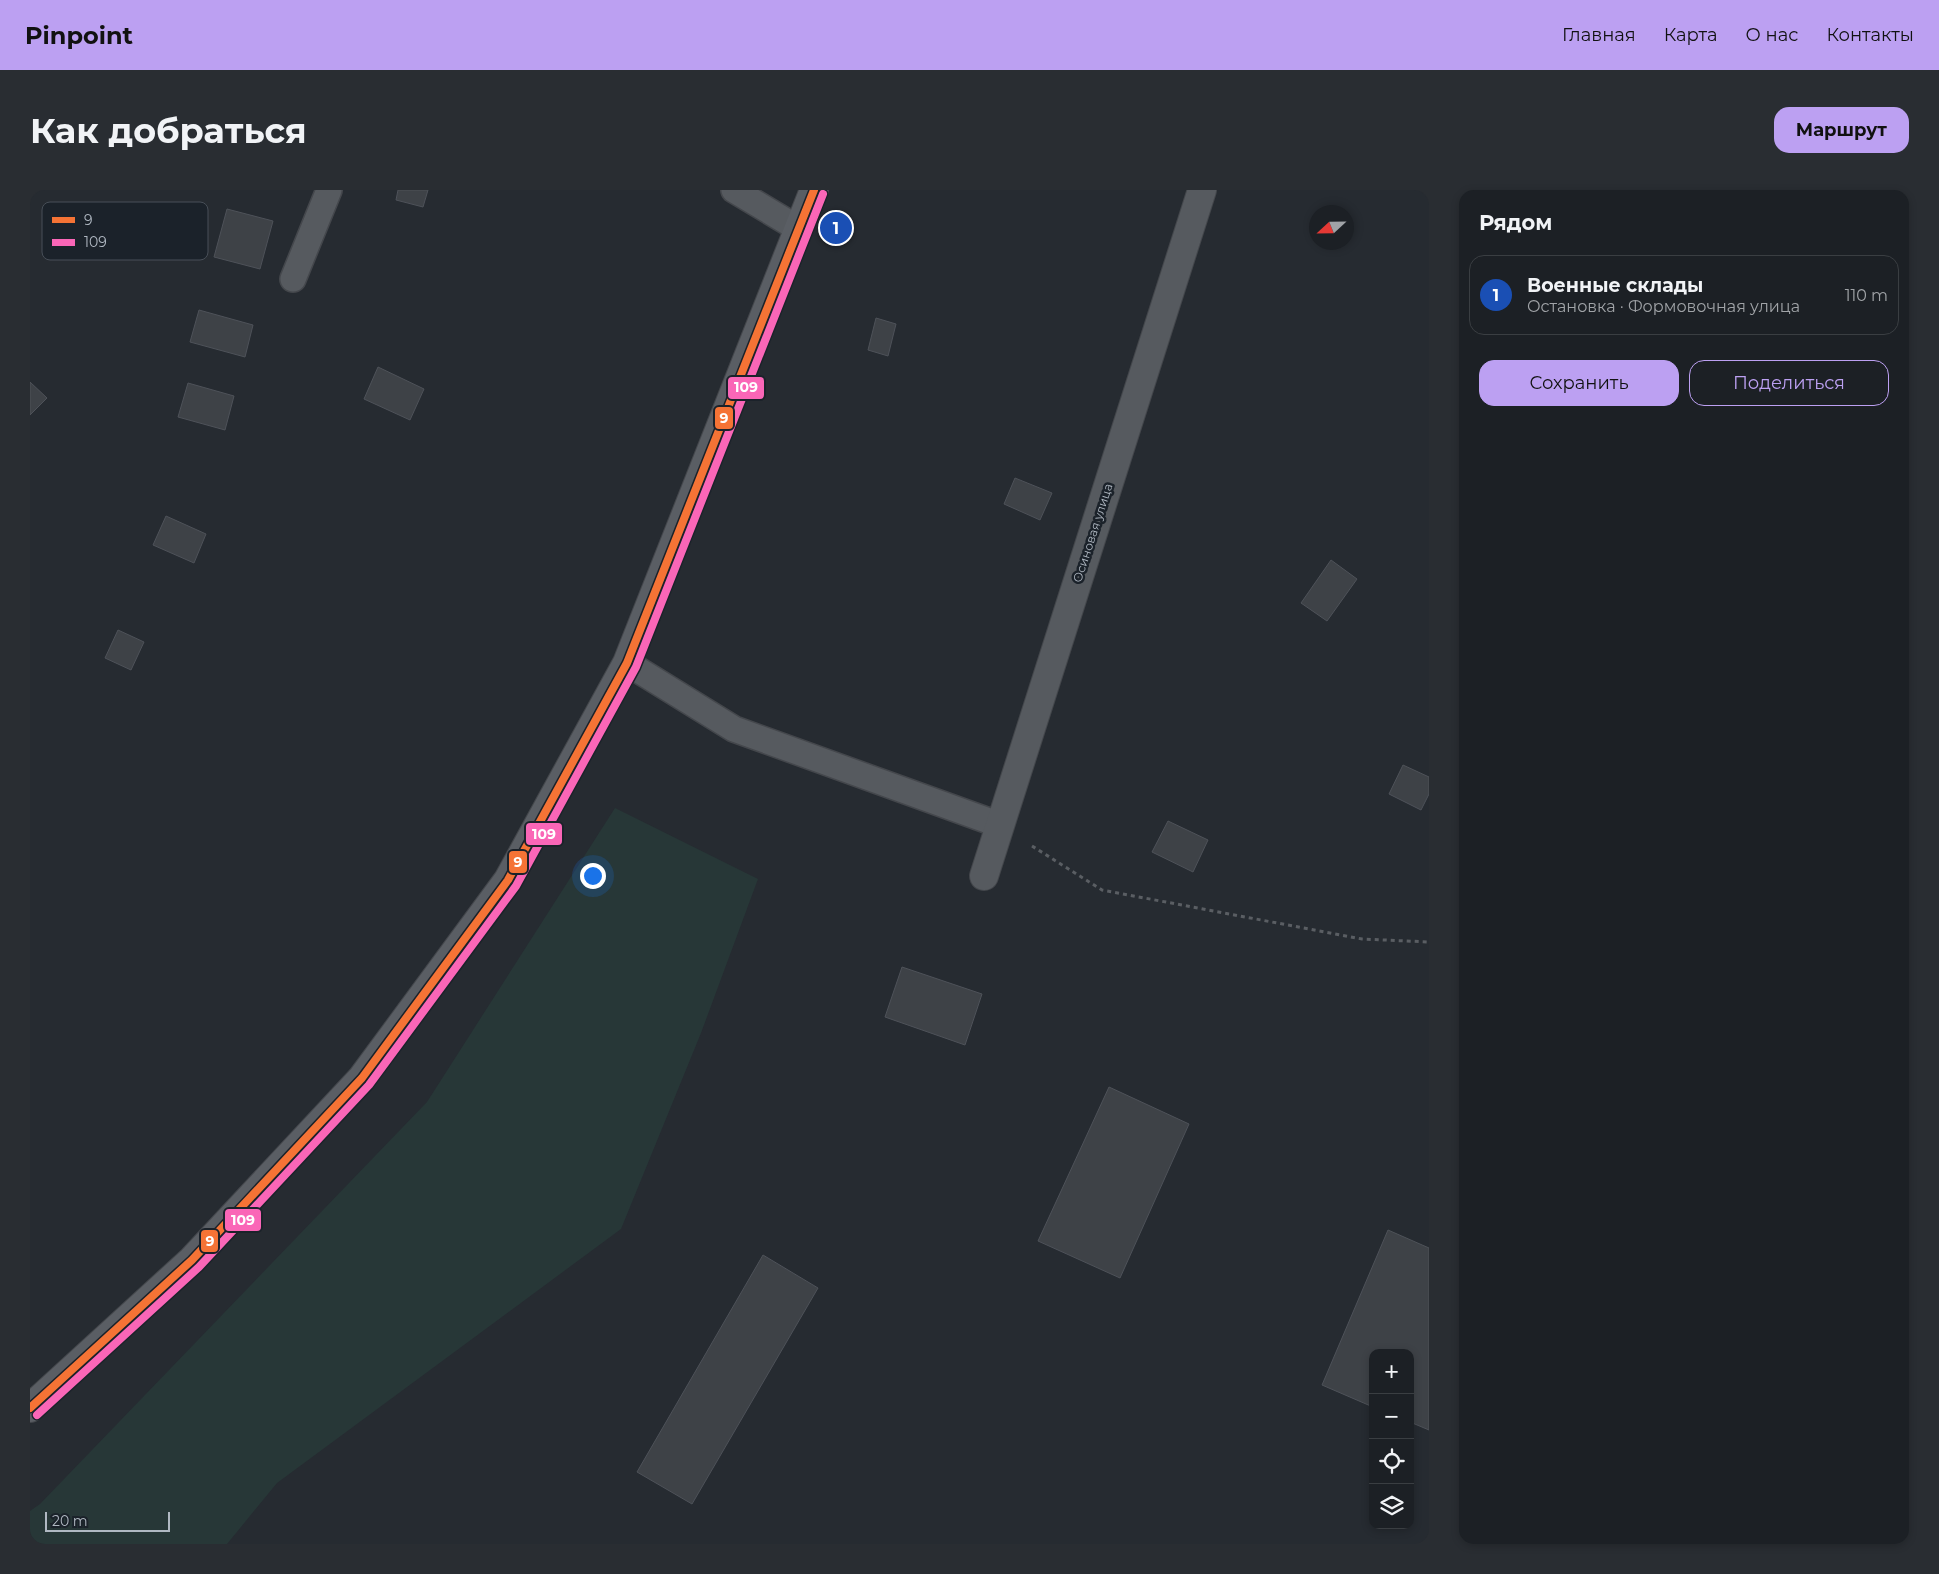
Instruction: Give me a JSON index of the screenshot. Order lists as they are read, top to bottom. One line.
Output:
{"streets":{"street":["Осиновая улица"]},"lines":["transit line 9","transit line 109"],"legend":["9","109"],"scale_bar":"20 m","north":"left","page":{"header":"Pinpoint","nav":["Главная","Карта","О нас","Контакты"],"buttons":["Маршрут",["Сохранить","Поделиться"]],"title":"Как добраться","heading":"Рядом","pins":"1","list":[{"mark":"1","name":"Военные склады","note":"Остановка · Формовочная улица","value":"110 m"}],"map_buttons":["+","−"],"scale":"20 m"}}
